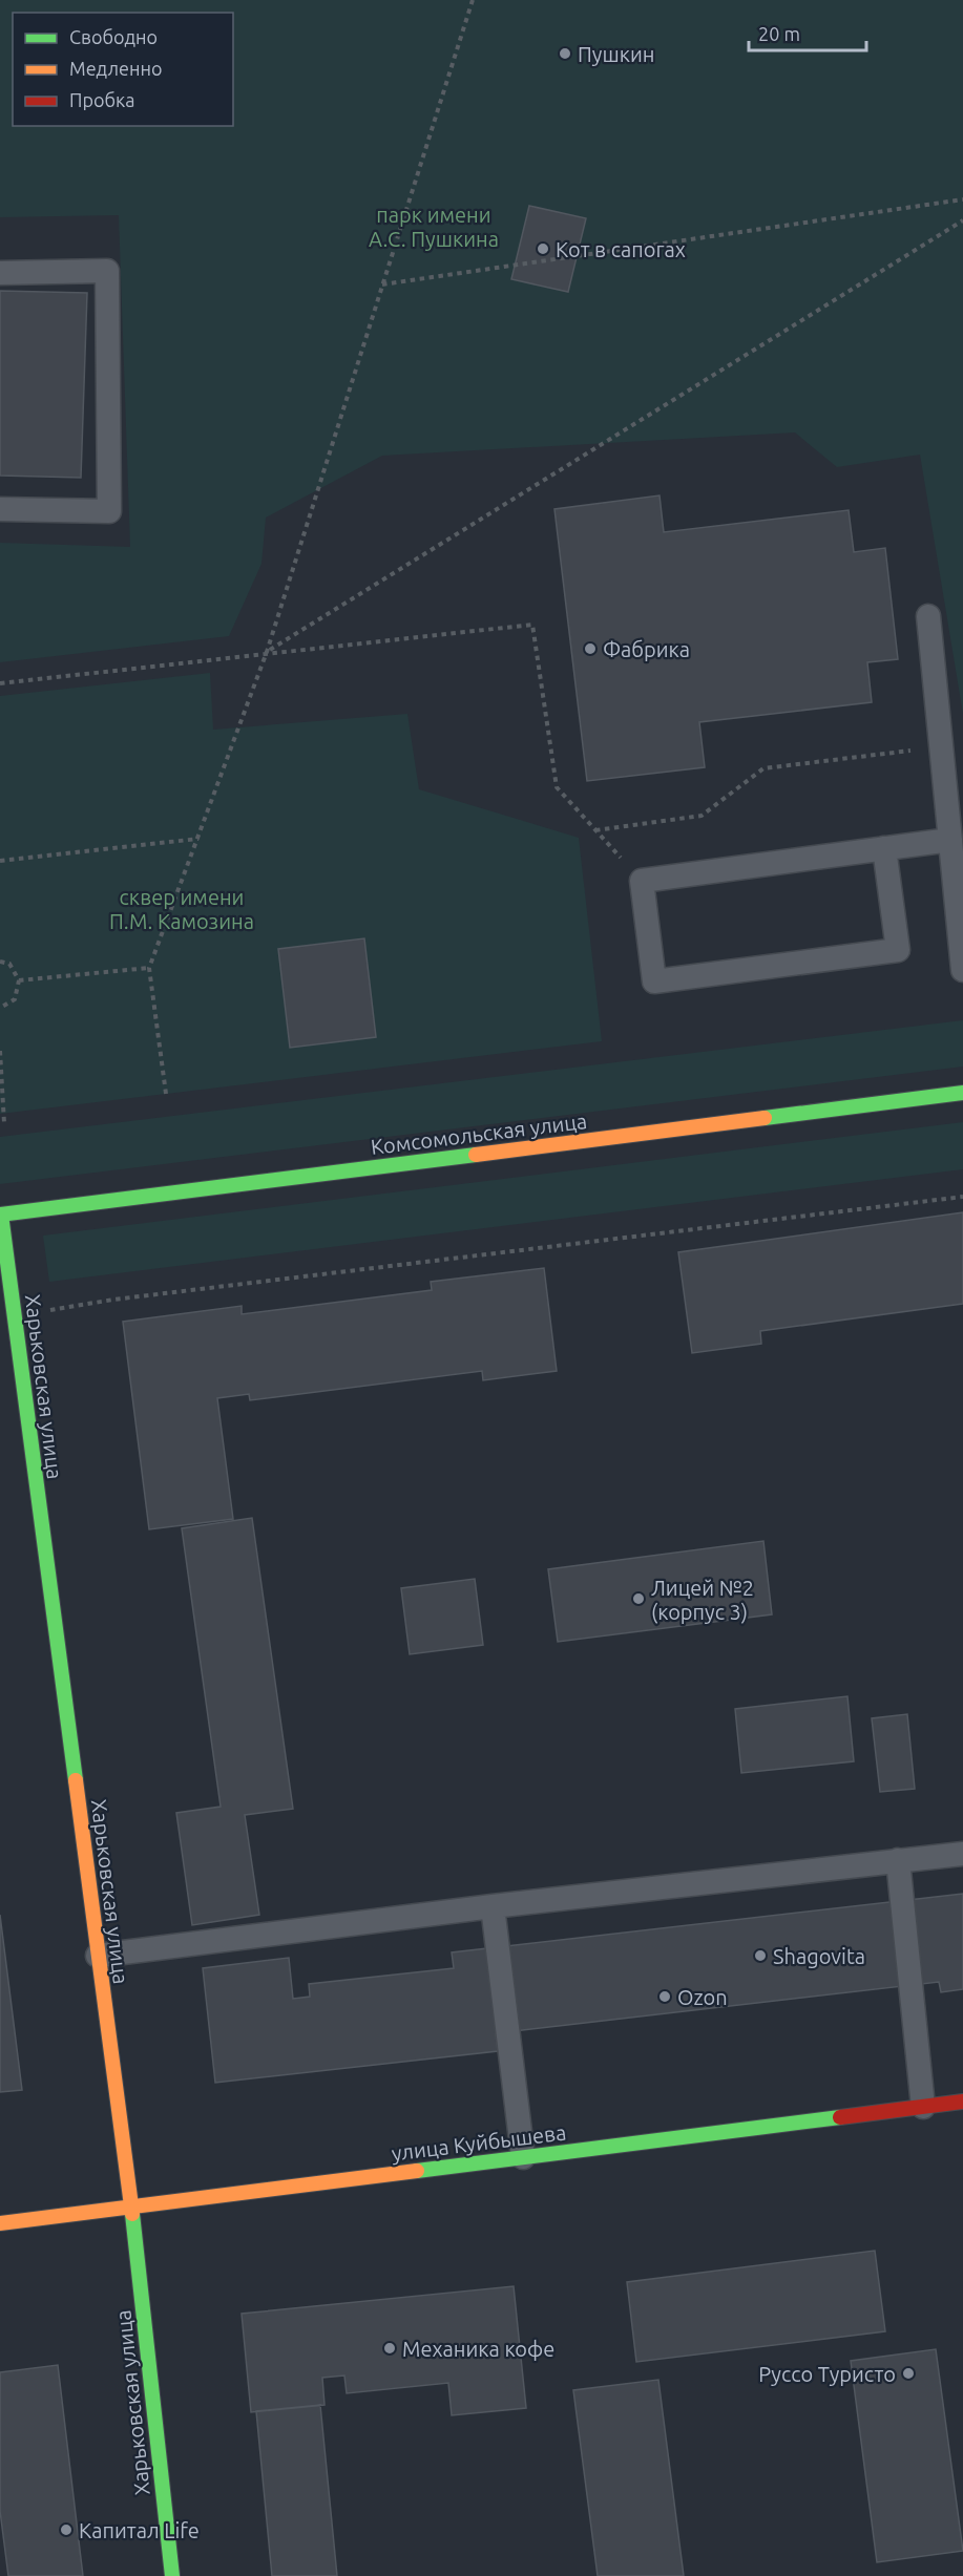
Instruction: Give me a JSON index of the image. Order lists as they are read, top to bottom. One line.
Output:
{"streets":{"street":["Комсомольская улица","Харьковская улица","улица Куйбышева"]},"crossings":[["Комсомольская улица","Харьковская улица"],["Харьковская улица","улица Куйбышева"]],"parks":["парк имени А.С. Пушкина","сквер имени П.М. Камозина"],"places":["Пушкин","Кот в сапогах","Фабрика","Лицей №2 (корпус 3)","Shagovita","Ozon","Механика кофе","Руссо Туристо","Капитал Life"],"legend":["Свободно","Медленно","Пробка"],"scale_bar":"20 m"}
